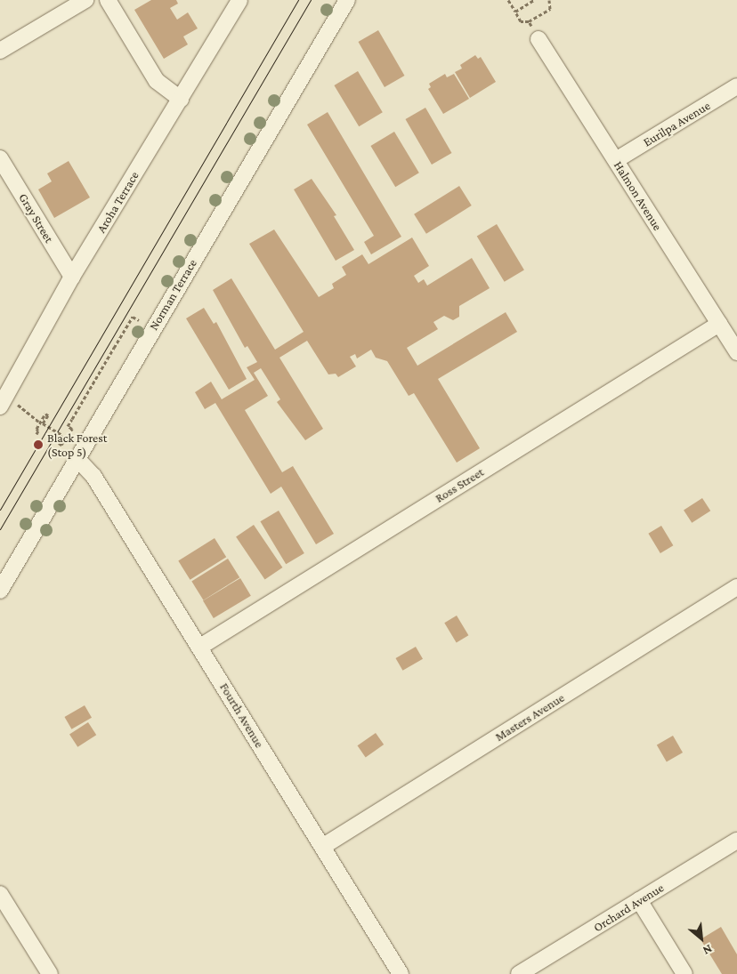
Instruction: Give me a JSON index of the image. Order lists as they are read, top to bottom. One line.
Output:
{"streets":{"street":["Eurilpa Avenue","Halmon Avenue","Aroha Terrace","Gray Street","Norman Terrace","Ross Street","Fourth Avenue","Masters Avenue","Orchard Avenue"]},"crossings":[["Eurilpa Avenue","Halmon Avenue"],["Halmon Avenue","Ross Street"],["Aroha Terrace","Gray Street"],["Norman Terrace","Fourth Avenue"],["Ross Street","Fourth Avenue"],["Fourth Avenue","Masters Avenue"]],"places":["Black Forest (Stop 5)"],"north":"bottom right"}
